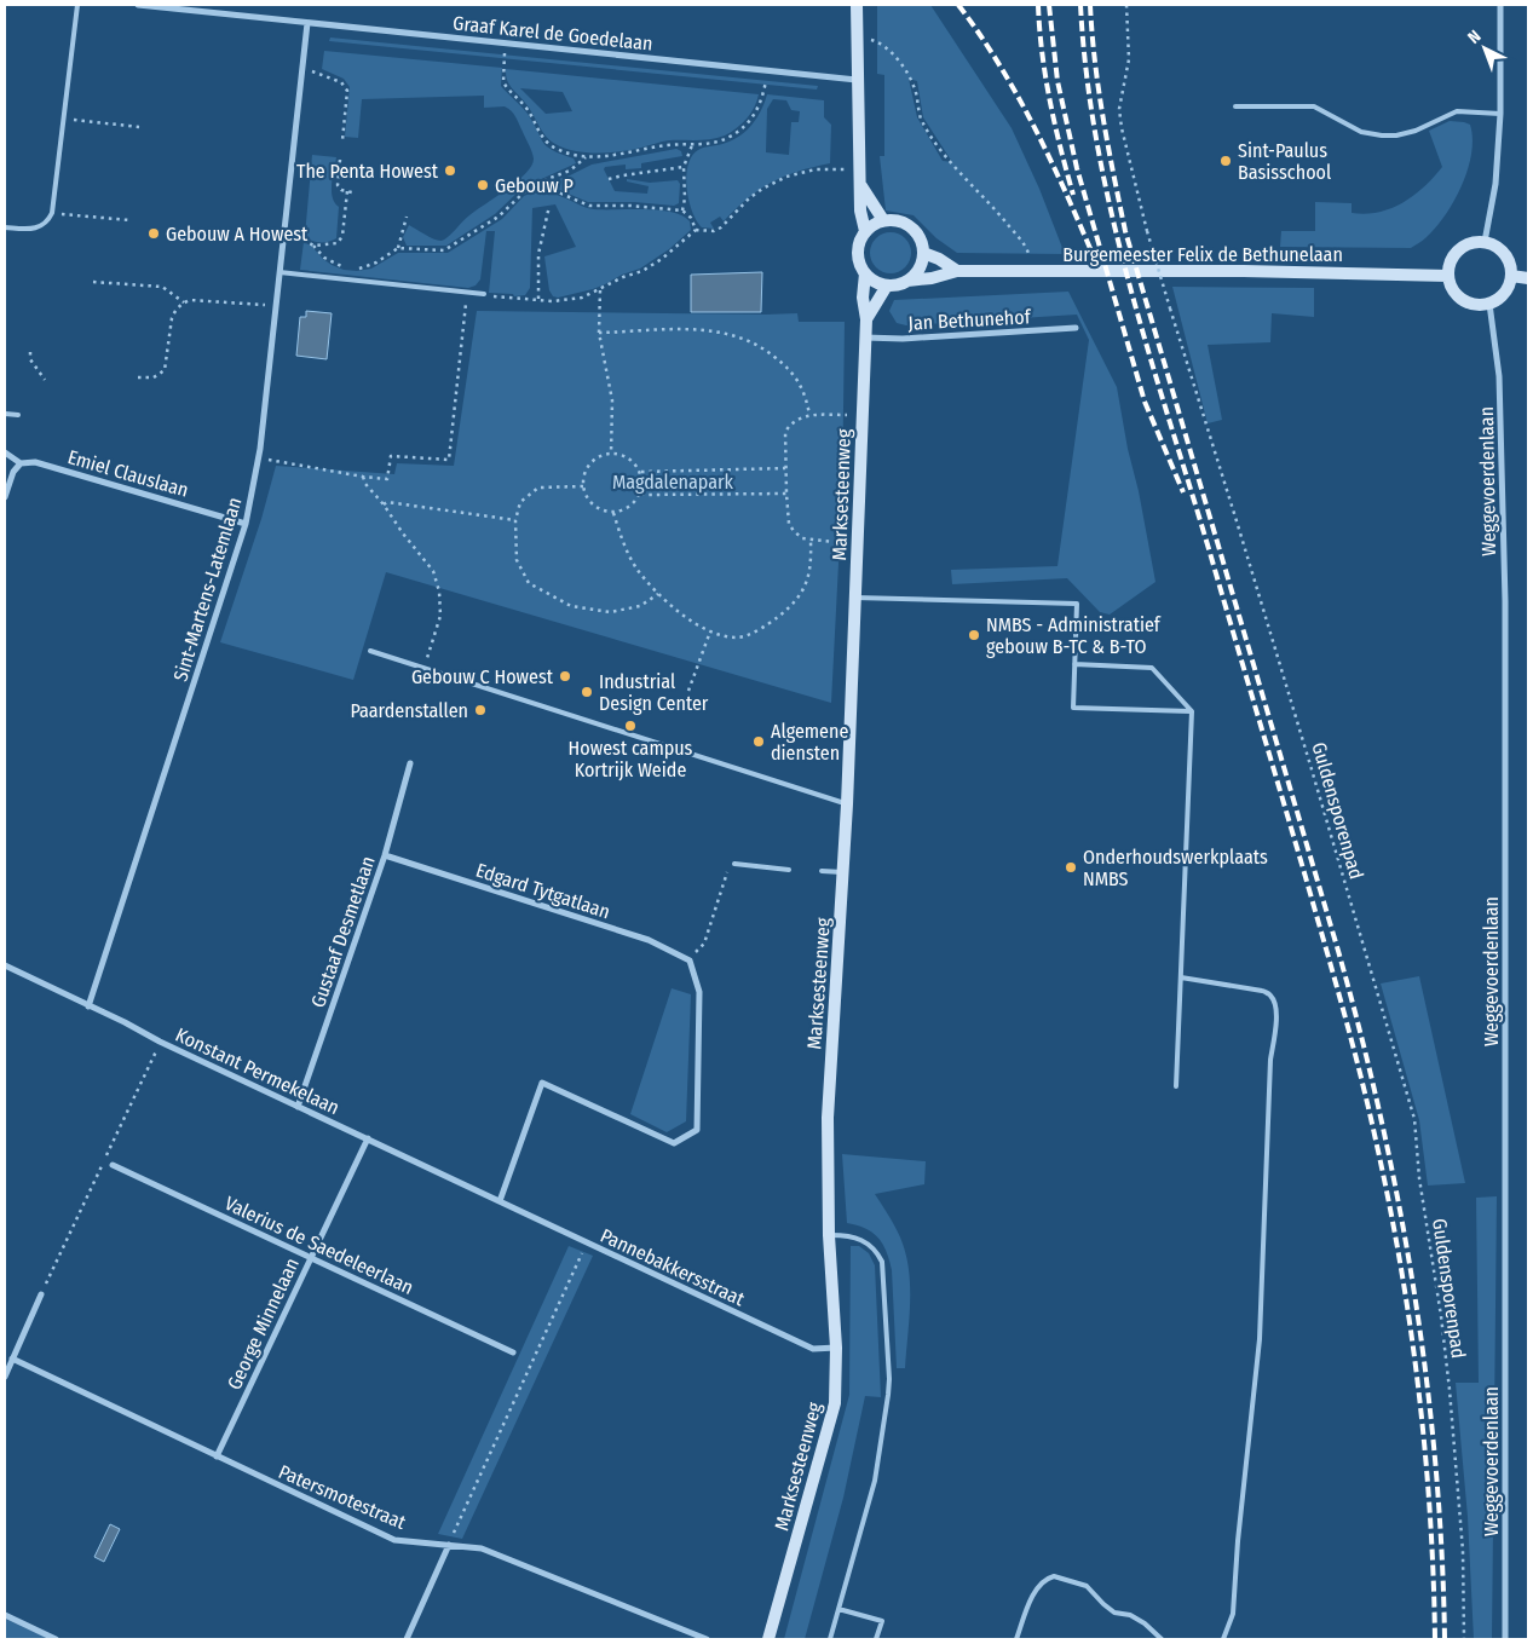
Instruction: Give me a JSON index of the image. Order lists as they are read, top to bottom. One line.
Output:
{"streets":{"street":["Graaf Karel de Goedelaan","Burgemeester Felix de Bethunelaan","Jan Bethunehof","Emiel Clauslaan","Weggevoerdenlaan","Marksesteenweg","Sint-Martens-Latemlaan","Edgard Tytgatlaan","Gustaaf Desmetlaan","Konstant Permekelaan","Valerius de Saedeleerlaan","Pannebakkersstraat","George Minnelaan","Patersmotestraat"],"path":["Guldensporenpad"]},"crossings":[["Graaf Karel de Goedelaan","Sint-Martens-Latemlaan"],["Burgemeester Felix de Bethunelaan","Weggevoerdenlaan"],["Burgemeester Felix de Bethunelaan","Marksesteenweg"],["Jan Bethunehof","Marksesteenweg"],["Emiel Clauslaan","Sint-Martens-Latemlaan"],["Marksesteenweg","Pannebakkersstraat"],["Sint-Martens-Latemlaan","Konstant Permekelaan"],["Edgard Tytgatlaan","Gustaaf Desmetlaan"],["Gustaaf Desmetlaan","Konstant Permekelaan"],["Konstant Permekelaan","Pannebakkersstraat"],["Konstant Permekelaan","George Minnelaan"],["Valerius de Saedeleerlaan","George Minnelaan"],["George Minnelaan","Patersmotestraat"]],"parks":["Magdalenapark"],"places":["Sint-Paulus Basisschool","The Penta Howest","Gebouw P","Gebouw A Howest","NMBS - Administratief gebouw B-TC & B-TO","Gebouw C Howest","Industrial Design Center","Paardenstallen","Howest campus Kortrijk Weide","Algemene diensten","Onderhoudswerkplaats NMBS"],"north":"top left"}
